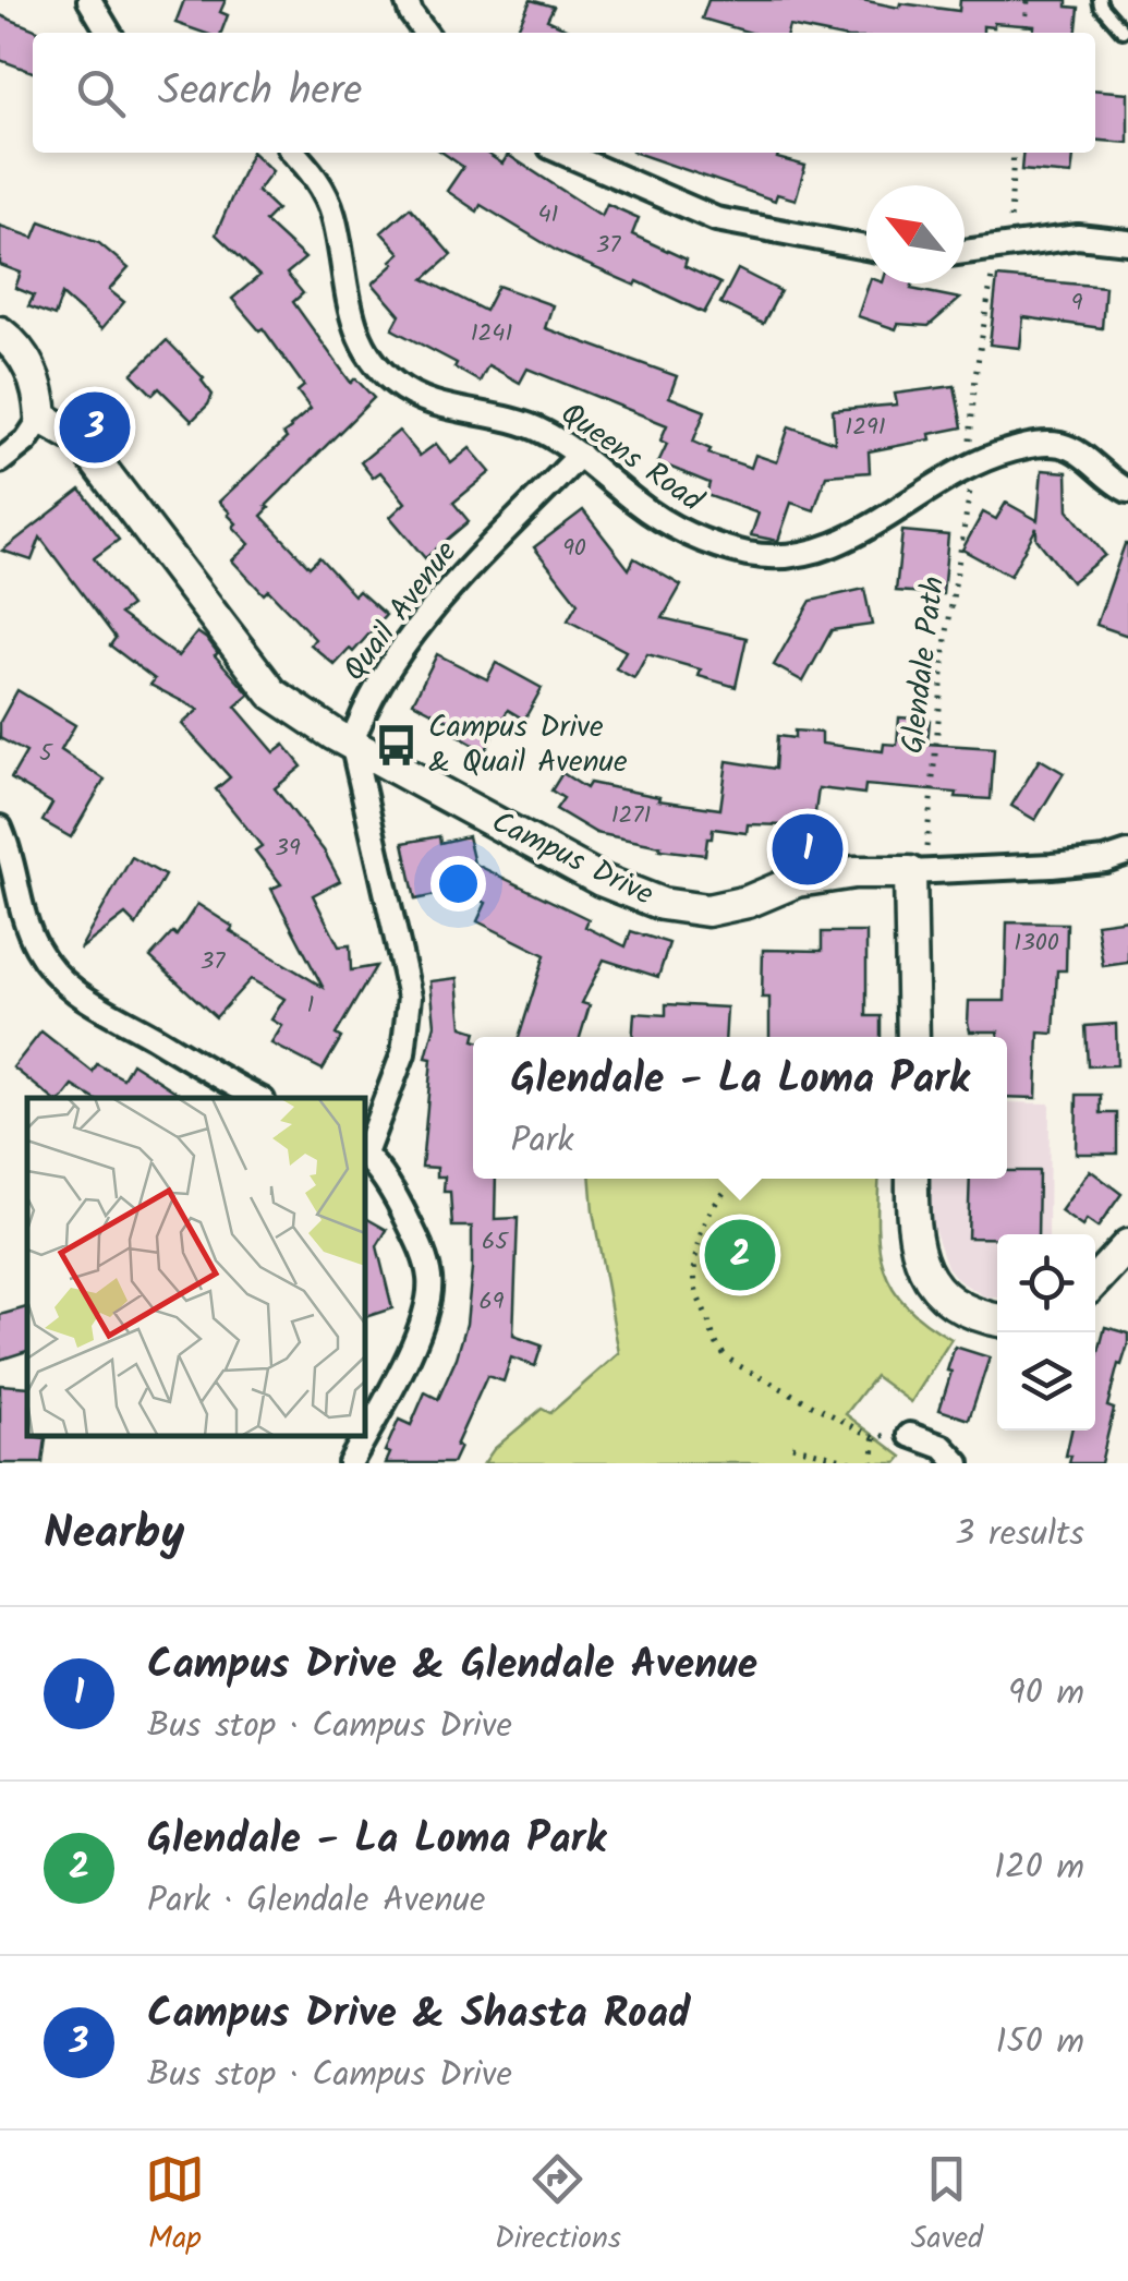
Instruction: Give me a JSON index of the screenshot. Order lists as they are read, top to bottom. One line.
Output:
{"streets":{"street":["Queens Road","Quail Avenue","Campus Drive"],"path":["Glendale Path"]},"crossings":[["Queens Road","Quail Avenue"],["Queens Road","Glendale Path"],["Quail Avenue","Campus Drive"],["Glendale Path","Campus Drive"]],"places":{"bus stop":["Campus Drive & Quail Avenue"]},"house_numbers":["41","37","9","1241","1291","90","5","1271","39","1300","37","1","65","69"],"north":"top left","page":{"search":"Search here","pins":["3","1","2"],"popup":["Glendale - La Loma Park","Park"],"heading":["Nearby","3 results"],"list":[{"mark":"1","name":"Campus Drive & Glendale Avenue","note":"Bus stop · Campus Drive","value":"90 m"},{"mark":"2","name":"Glendale - La Loma Park","note":"Park · Glendale Avenue","value":"120 m"},{"mark":"3","name":"Campus Drive & Shasta Road","note":"Bus stop · Campus Drive","value":"150 m"}],"nav":["Map","Directions","Saved"]}}
